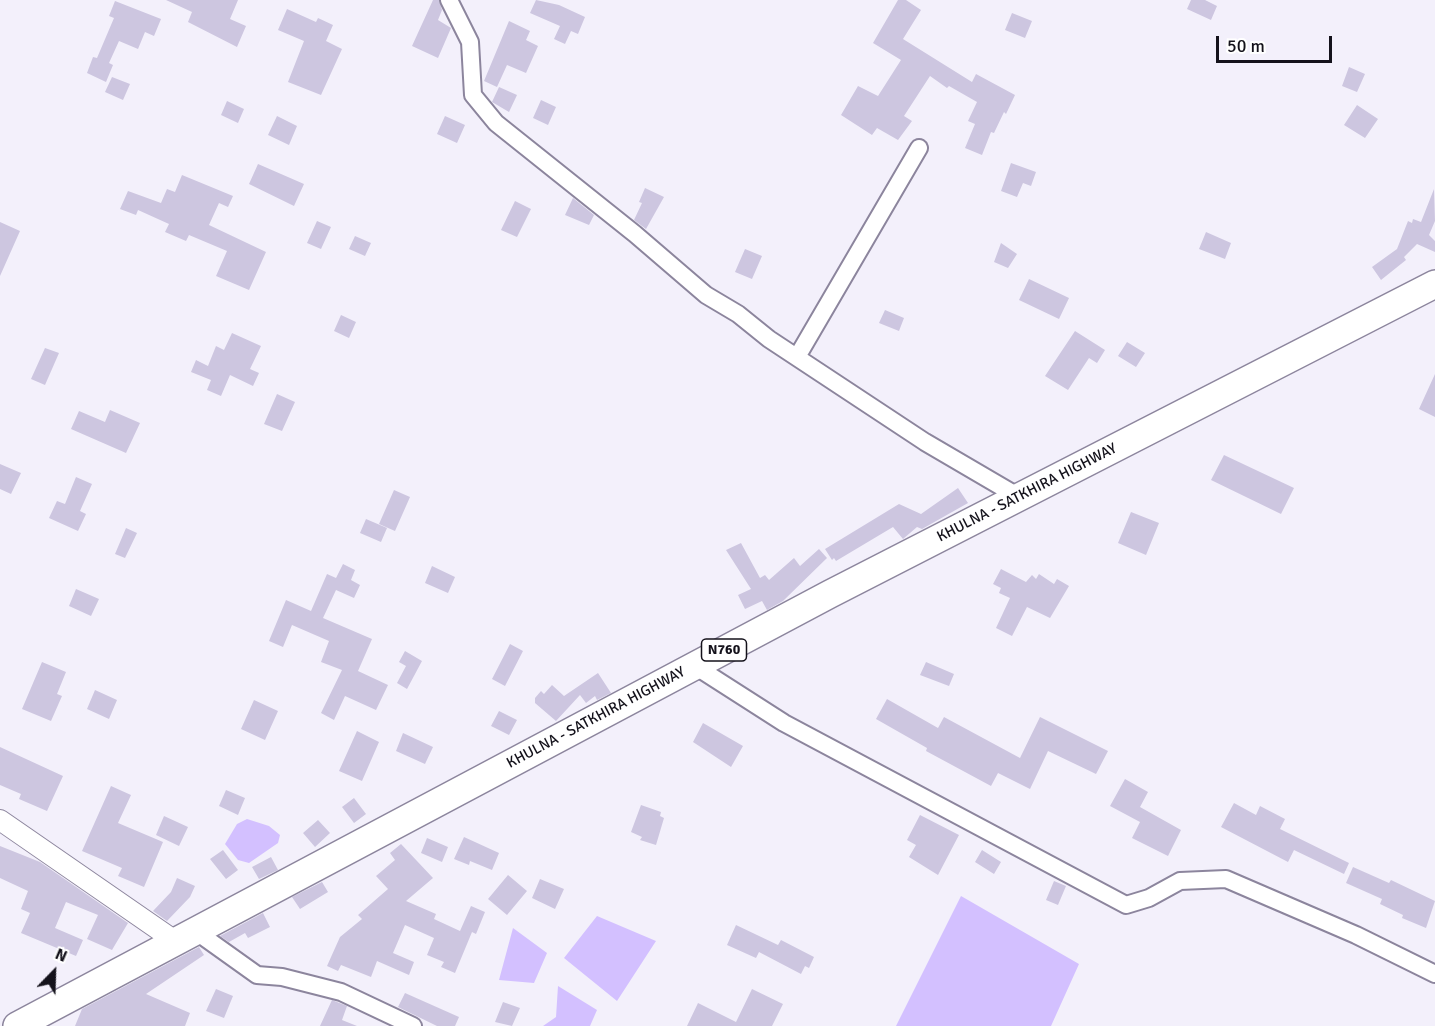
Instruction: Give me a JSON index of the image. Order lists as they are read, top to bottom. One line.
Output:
{"streets":{"highway":["KHULNA - SATKHIRA HIGHWAY","N760"]},"scale_bar":"50 m","north":"top right"}
